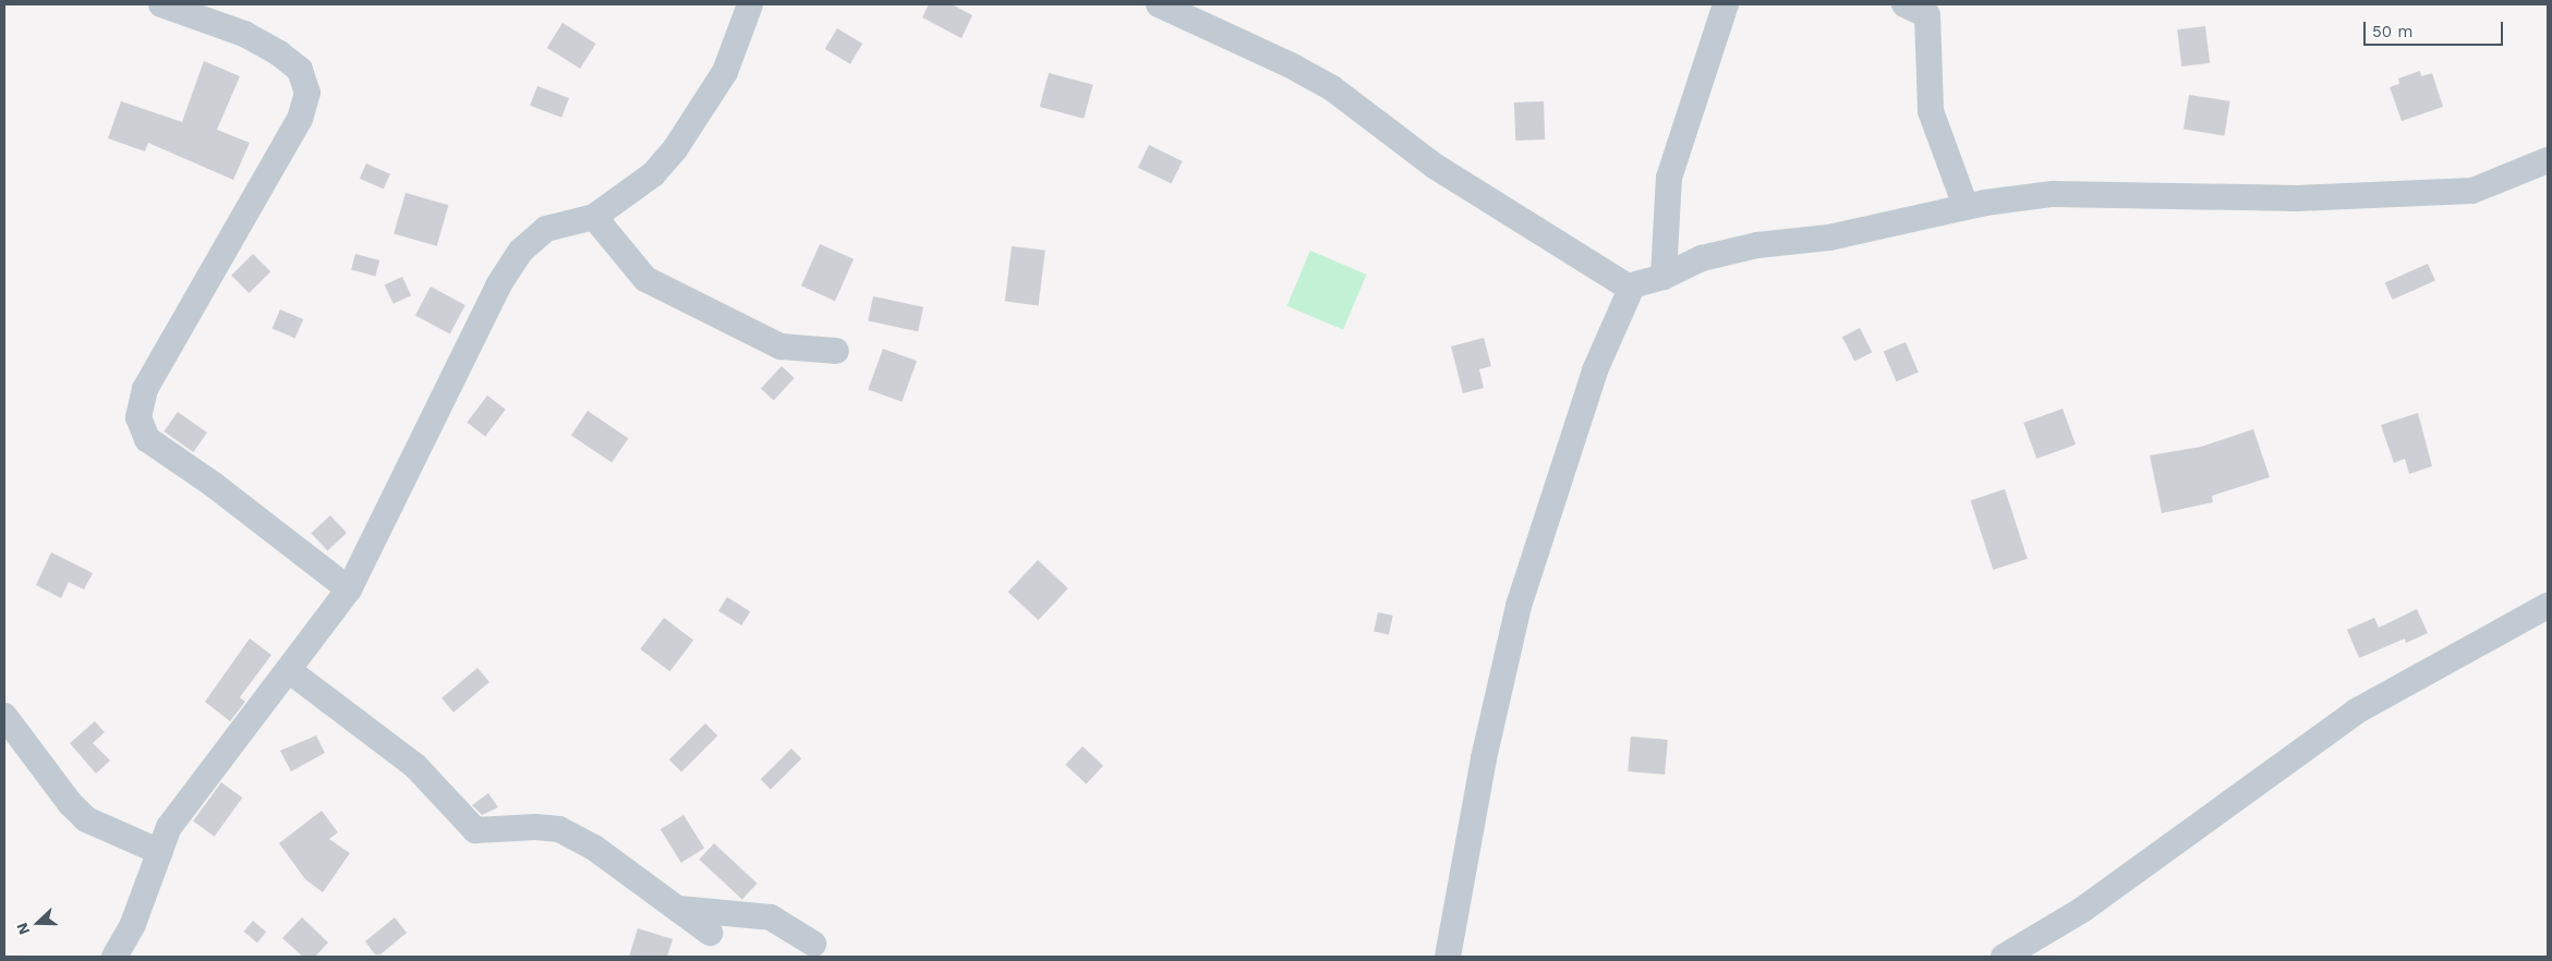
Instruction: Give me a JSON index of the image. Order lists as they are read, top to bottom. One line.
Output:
{"scale_bar":"50 m","north":"left"}
